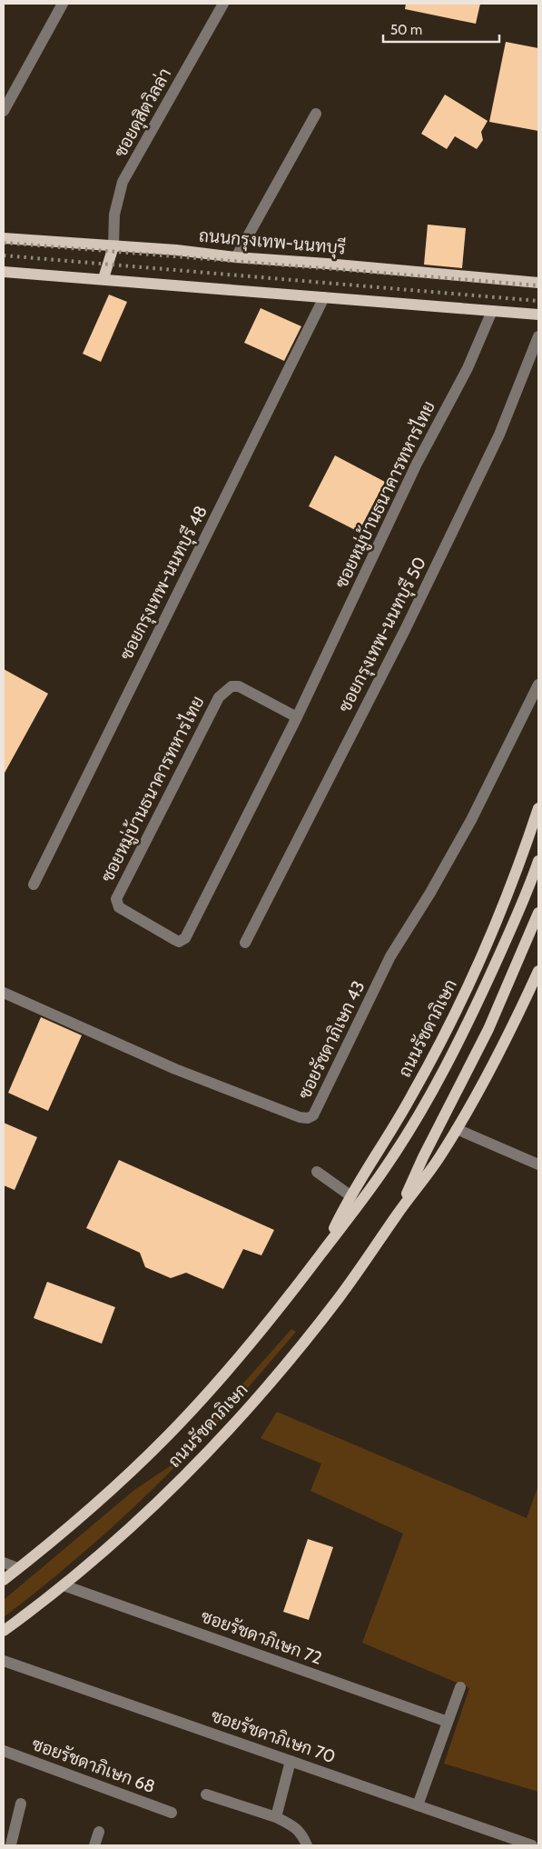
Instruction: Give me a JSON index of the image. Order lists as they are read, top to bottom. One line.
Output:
{"streets":{"main road":["ถนนกรุงเทพ-นนทบุรี","ถนนรัชดาภิเษก"],"street":["ซอยดุสิตวิลล่า","ซอยหมู่บ้านธนาคารทหารไทย","ซอยกรุงเทพ-นนทบุรี 48","ซอยกรุงเทพ-นนทบุรี 50","ซอยรัชดาภิเษก 43","ซอยรัชดาภิเษก 72","ซอยรัชดาภิเษก 70","ซอยรัชดาภิเษก 68"]},"crossings":[["ซอยดุสิตวิลล่า","ถนนกรุงเทพ-นนทบุรี"],["ถนนรัชดาภิเษก","ซอยรัชดาภิเษก 72"]],"scale_bar":"50 m"}
